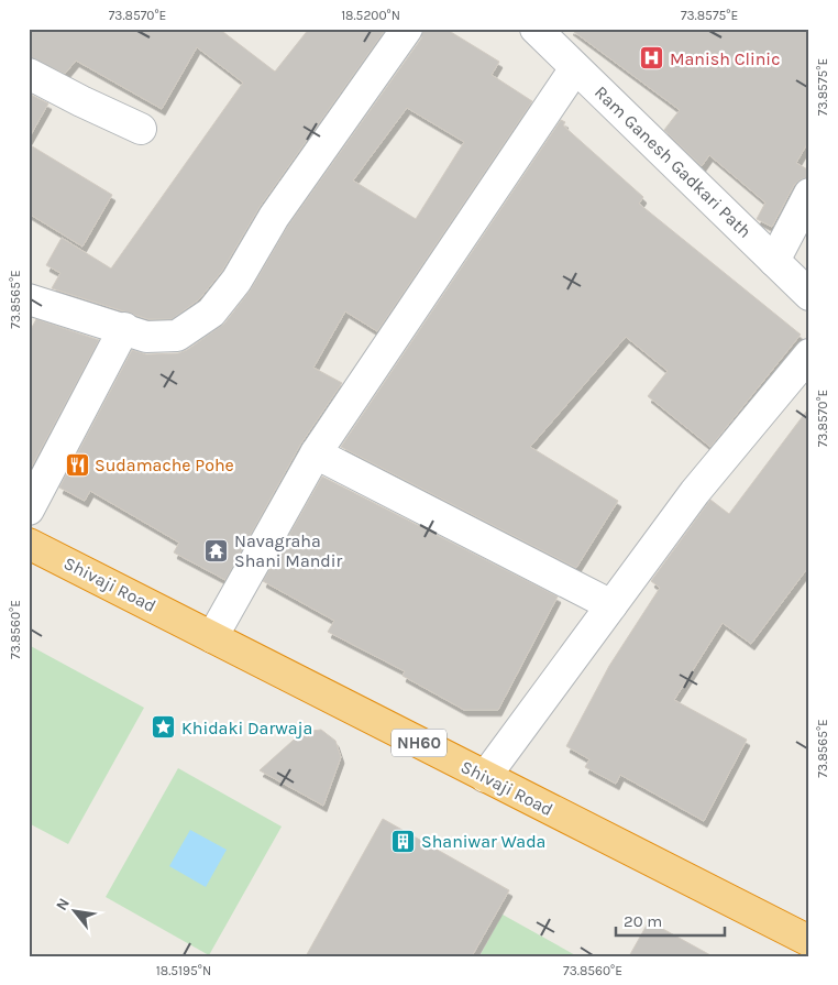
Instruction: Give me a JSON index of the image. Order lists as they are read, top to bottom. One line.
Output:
{"streets":{"highway":["Shivaji Road","NH60"],"street":["Ram Ganesh Gadkari Path"]},"places":{"hospital":["Manish Clinic"],"restaurant":["Sudamache Pohe"],"temple":["Navagraha Shani Mandir"],"place":["Khidaki Darwaja"],"building":["Shaniwar Wada"]},"scale_bar":"20 m","north":"top left","coordinates":["73.8570°E","18.5200°N","73.8575°E","73.8565°E","73.8560°E","18.5195°N"]}
